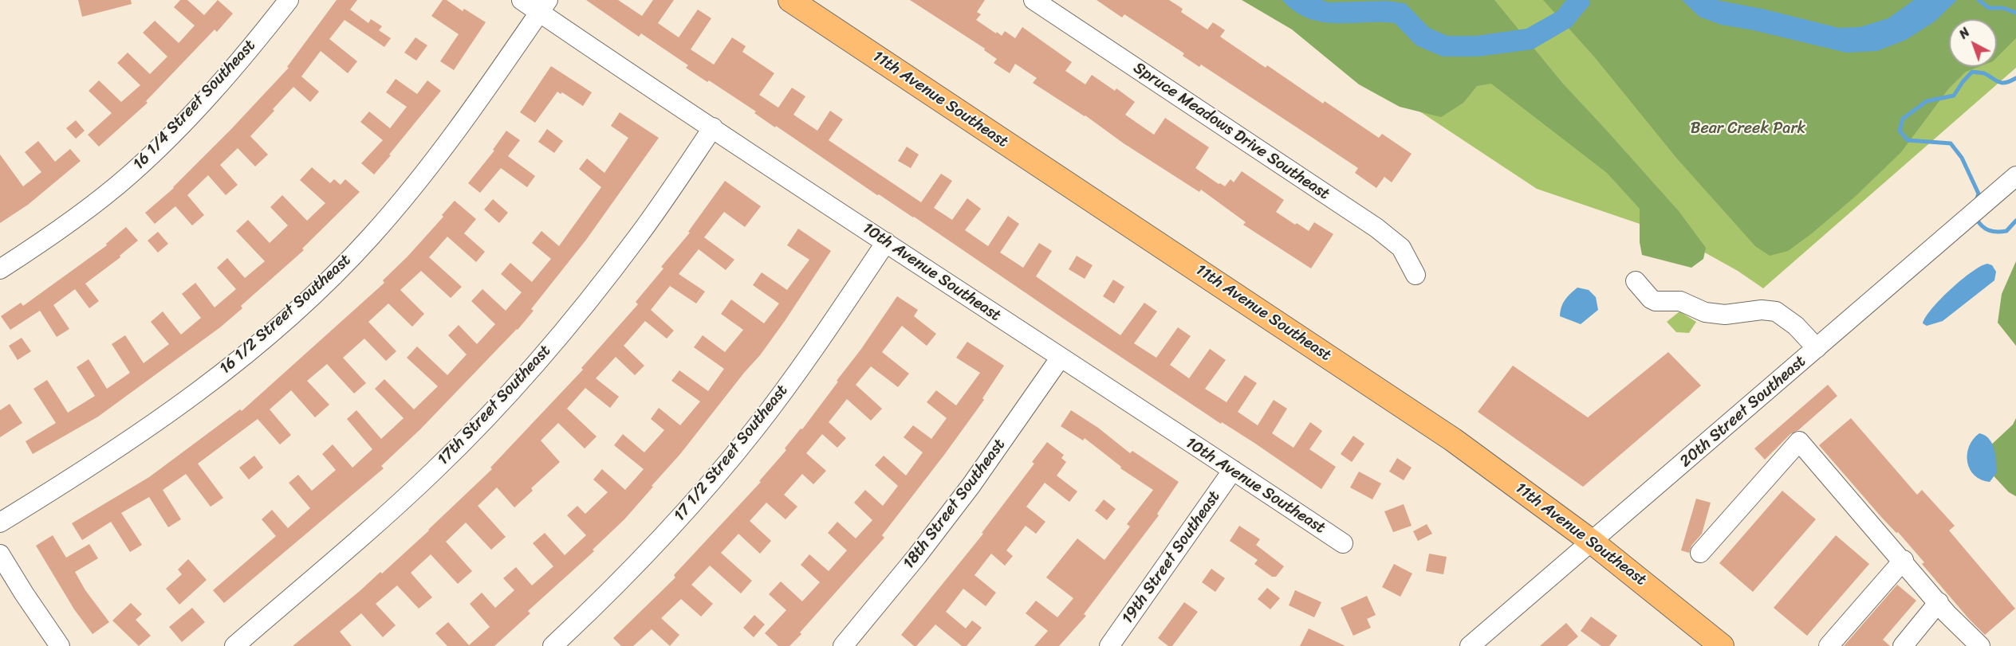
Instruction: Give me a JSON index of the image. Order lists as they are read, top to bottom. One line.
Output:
{"streets":{"main road":["11th Avenue Southeast"],"street":["16 1/4 Street Southeast","Spruce Meadows Drive Southeast","10th Avenue Southeast","16 1/2 Street Southeast","17th Street Southeast","20th Street Southeast","17 1/2 Street Southeast","18th Street Southeast","19th Street Southeast"]},"crossings":[["11th Avenue Southeast","20th Street Southeast"],["10th Avenue Southeast","16 1/2 Street Southeast"],["10th Avenue Southeast","17th Street Southeast"],["10th Avenue Southeast","17 1/2 Street Southeast"],["10th Avenue Southeast","18th Street Southeast"],["10th Avenue Southeast","19th Street Southeast"]],"parks":["Bear Creek Park"],"north":"top left"}
